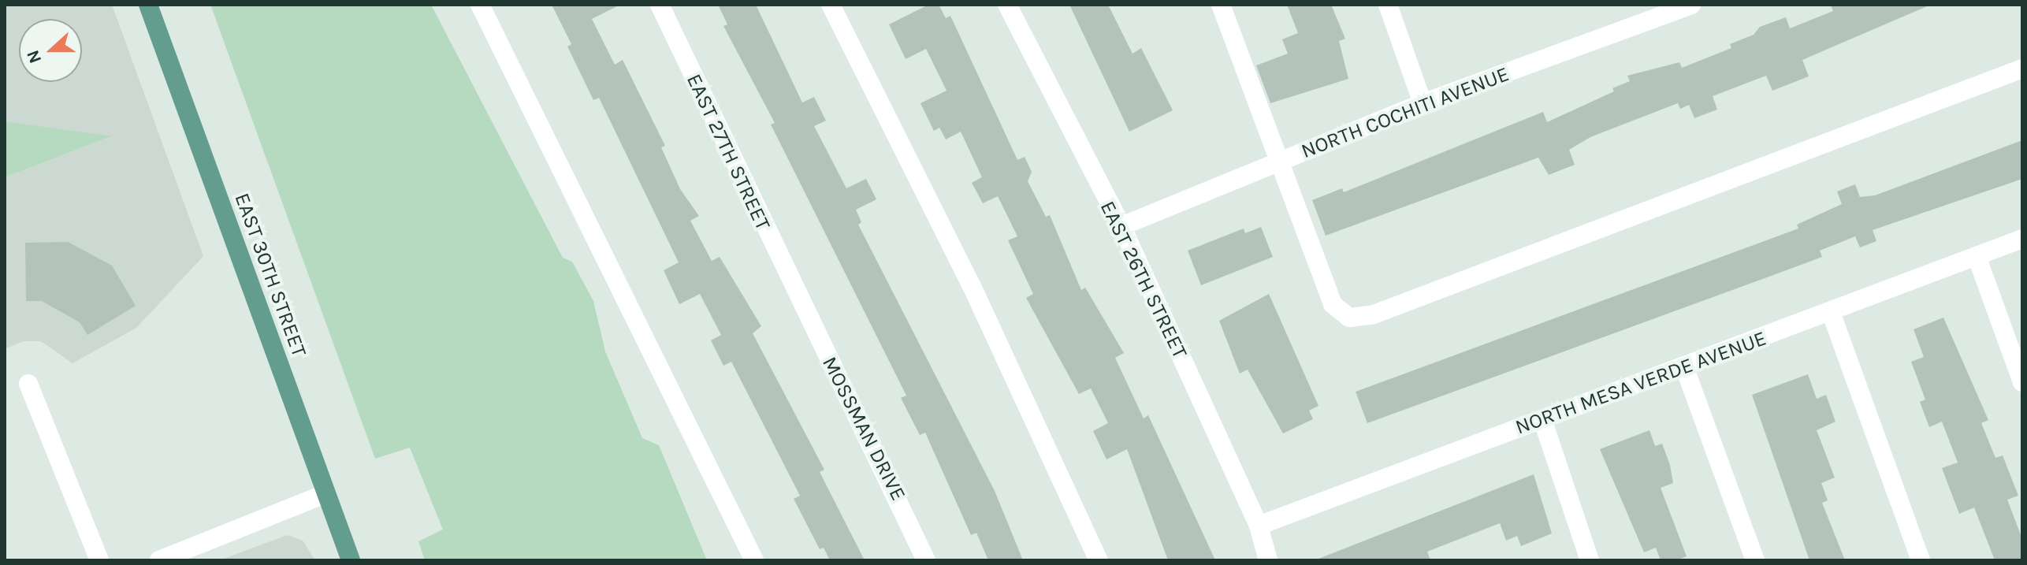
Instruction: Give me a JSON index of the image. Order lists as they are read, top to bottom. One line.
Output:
{"streets":{"main road":["EAST 30TH STREET"],"street":["NORTH COCHITI AVENUE","EAST 27TH STREET","EAST 26TH STREET","NORTH MESA VERDE AVENUE","MOSSMAN DRIVE"]},"crossings":[["NORTH COCHITI AVENUE","EAST 26TH STREET"],["EAST 27TH STREET","MOSSMAN DRIVE"],["EAST 26TH STREET","NORTH MESA VERDE AVENUE"]],"north":"left"}
